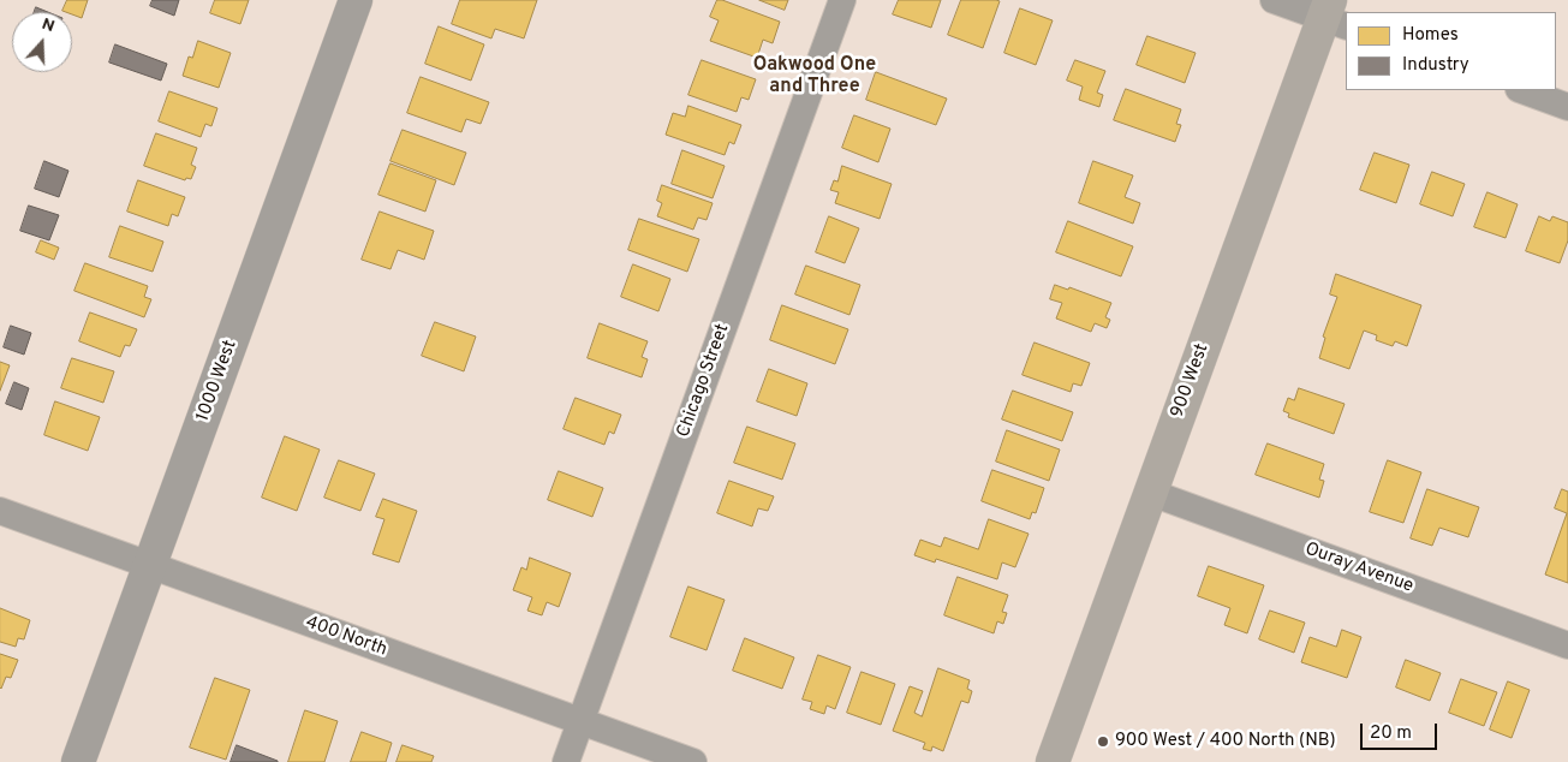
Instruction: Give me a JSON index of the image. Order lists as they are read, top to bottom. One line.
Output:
{"streets":{"main road":["900 West"],"street":["1000 West","Chicago Street","Ouray Avenue","400 North"]},"crossings":[["1000 West","400 North"],["Chicago Street","400 North"],["900 West","Ouray Avenue"]],"districts":["Oakwood One and Three"],"places":["900 West / 400 North (NB)"],"legend":["Homes","Industry"],"scale_bar":"20 m","north":"top"}
